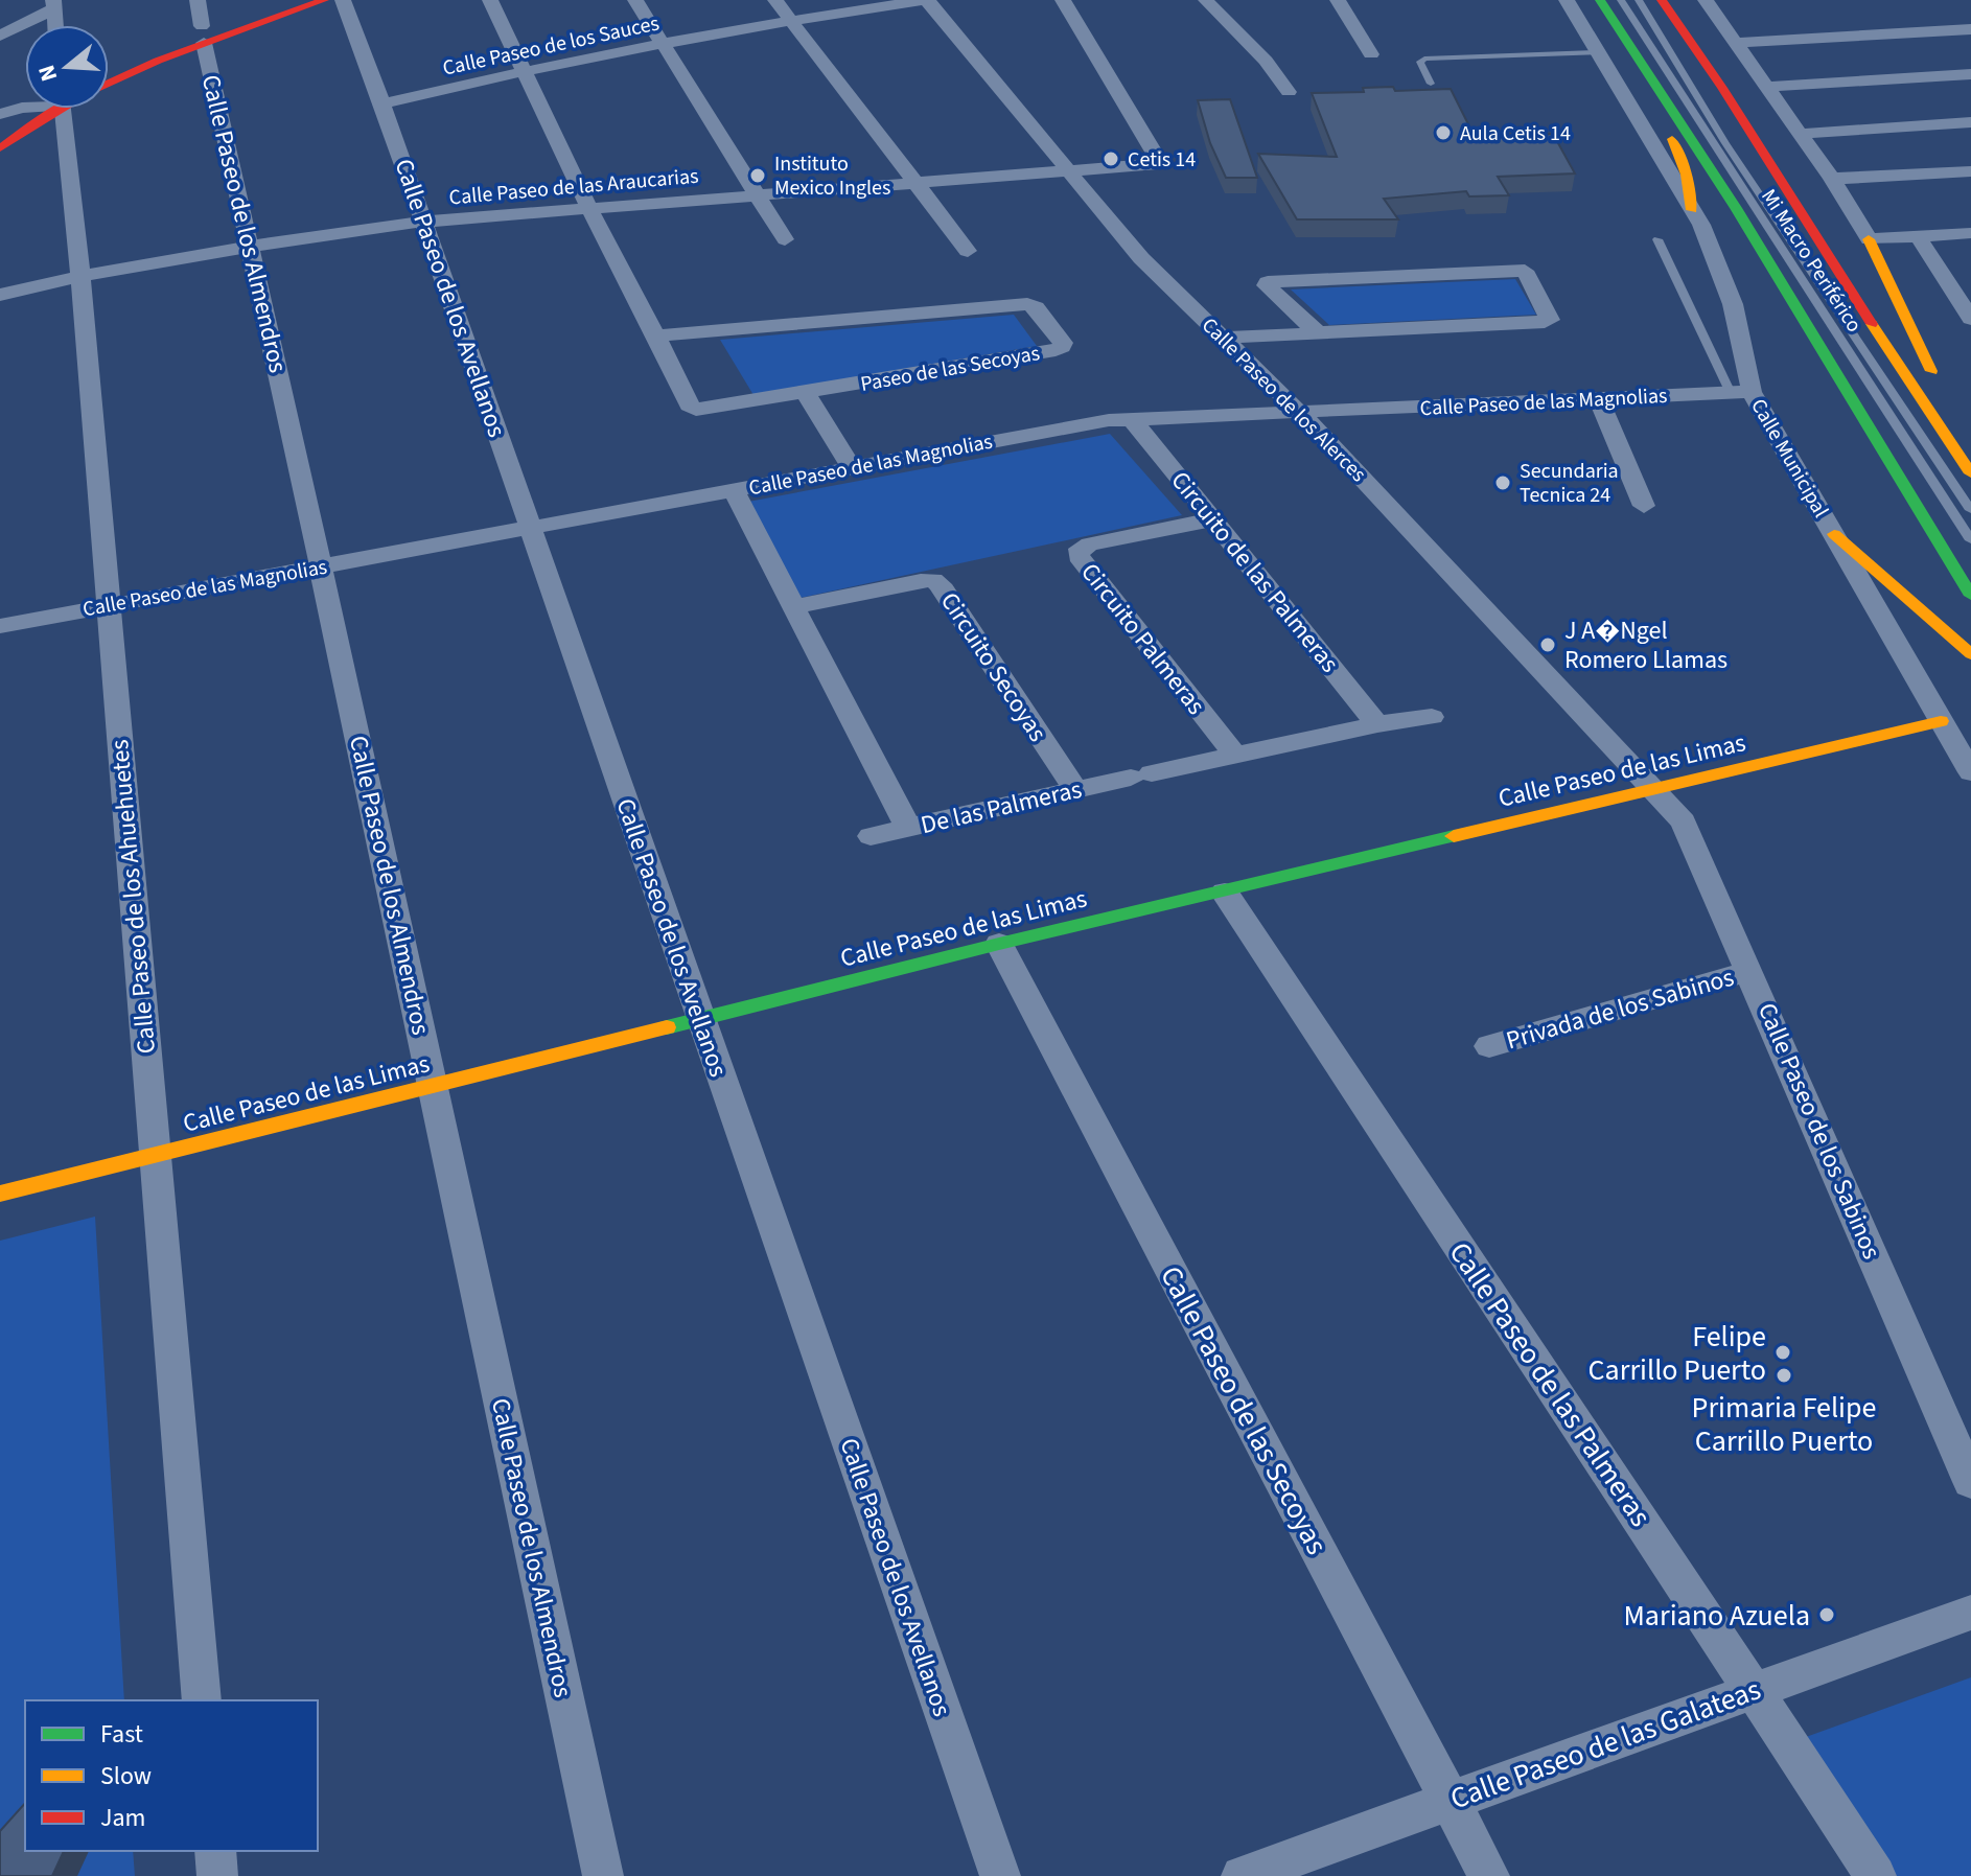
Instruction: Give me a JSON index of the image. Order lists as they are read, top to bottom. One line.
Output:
{"streets":{"main road":["Calle Paseo de las Limas"],"street":["Calle Paseo de los Sauces","Calle Paseo de las Araucarias","Calle Paseo de los Almendros","Calle Paseo de los Avellanos","Paseo de las Secoyas","Calle Paseo de los Alerces","Calle Paseo de las Magnolias","Calle Municipal","Circuito de las Palmeras","Circuito Palmeras","Circuito Secoyas","De las Palmeras","Calle Paseo de los Ahuehuetes","Privada de los Sabinos","Calle Paseo de los Sabinos","Calle Paseo de las Palmeras","Calle Paseo de las Secoyas","Calle Paseo de las Galateas"],"lane":["Mi Macro Periférico"]},"crossings":[["Calle Paseo de los Sauces","Calle Paseo de los Avellanos"],["Calle Paseo de los Sauces","Calle Paseo de los Alerces"],["Calle Paseo de las Araucarias","Calle Paseo de los Almendros"],["Calle Paseo de las Araucarias","Calle Paseo de los Avellanos"],["Calle Paseo de las Araucarias","Paseo de las Secoyas"],["Calle Paseo de las Araucarias","Calle Paseo de los Alerces"],["Calle Paseo de las Araucarias","Calle Paseo de los Ahuehuetes"],["Calle Paseo de los Almendros","Calle Paseo de las Magnolias"],["Calle Paseo de los Almendros","Calle Paseo de las Limas"],["Calle Paseo de los Avellanos","Calle Paseo de las Magnolias"],["Calle Paseo de los Avellanos","Calle Paseo de las Limas"],["Calle Paseo de los Alerces","Calle Paseo de las Magnolias"],["Calle Paseo de los Alerces","Calle Paseo de las Limas"],["Calle Paseo de los Alerces","Calle Paseo de los Sabinos"],["Calle Paseo de las Magnolias","Calle Municipal"],["Calle Paseo de las Magnolias","Circuito de las Palmeras"],["Calle Paseo de las Magnolias","Calle Paseo de los Ahuehuetes"],["Calle Municipal","Calle Paseo de las Limas"],["Circuito de las Palmeras","Circuito Palmeras"],["Circuito de las Palmeras","De las Palmeras"],["Circuito Palmeras","De las Palmeras"],["Circuito Secoyas","De las Palmeras"],["Calle Paseo de las Limas","Calle Paseo de los Ahuehuetes"],["Calle Paseo de las Limas","Calle Paseo de los Sabinos"],["Calle Paseo de las Limas","Calle Paseo de las Palmeras"],["Calle Paseo de las Limas","Calle Paseo de las Secoyas"],["Privada de los Sabinos","Calle Paseo de los Sabinos"],["Calle Paseo de las Palmeras","Calle Paseo de las Galateas"],["Calle Paseo de las Secoyas","Calle Paseo de las Galateas"]],"places":["Aula Cetis 14","Cetis 14","Instituto Mexico Ingles","Secundaria Tecnica 24","J A�Ngel Romero Llamas","Felipe Carrillo Puerto","Primaria Felipe Carrillo Puerto","Mariano Azuela"],"legend":["Fast","Slow","Jam"],"north":"left"}
